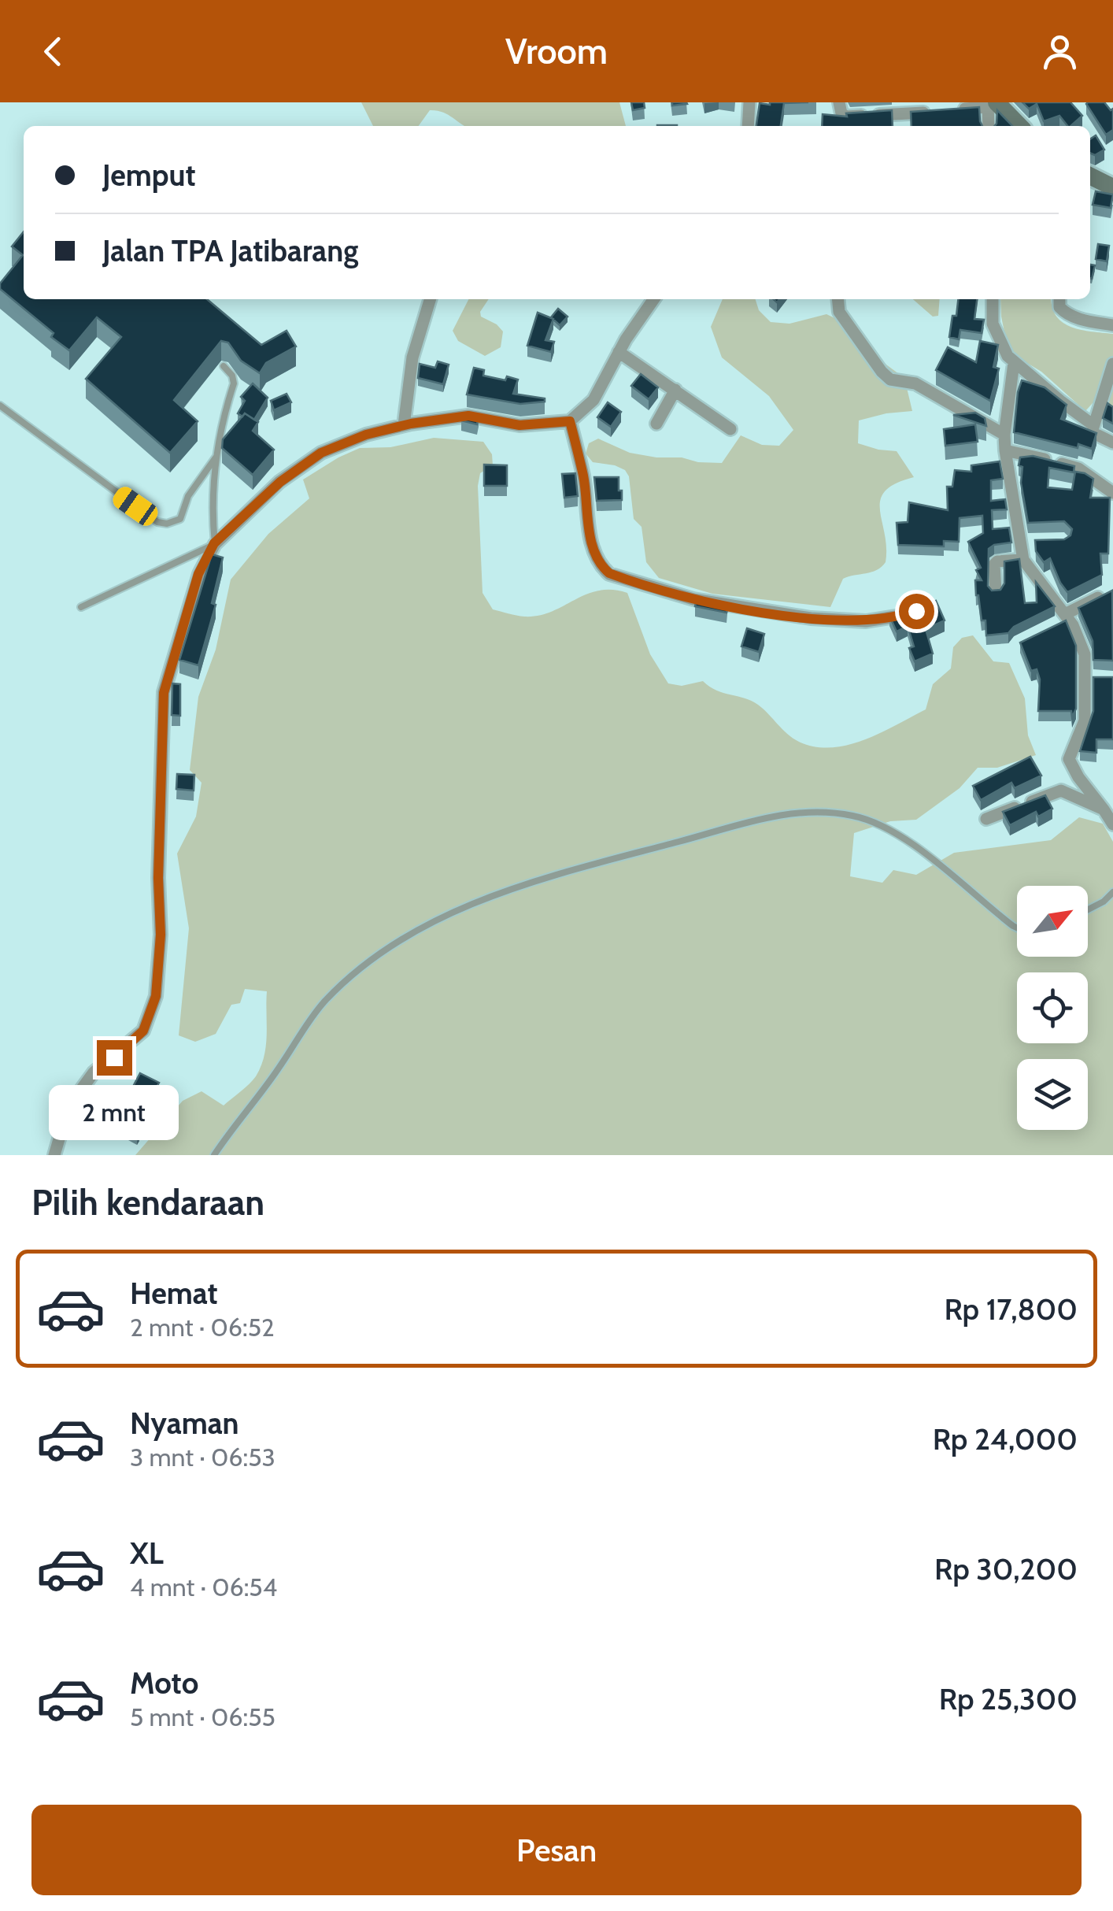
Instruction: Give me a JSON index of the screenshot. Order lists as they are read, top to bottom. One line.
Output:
{"north":"top right","page":{"header":"Vroom","banner":["Jemput","Jalan TPA Jatibarang"],"bubble":"2 mnt","heading":"Pilih kendaraan","list":[{"name":"Hemat","note":"2 mnt · 06:52","value":"Rp 17,800"},{"name":"Nyaman","note":"3 mnt · 06:53","value":"Rp 24,000"},{"name":"XL","note":"4 mnt · 06:54","value":"Rp 30,200"},{"name":"Moto","note":"5 mnt · 06:55","value":"Rp 25,300"}],"buttons":"Pesan"}}
